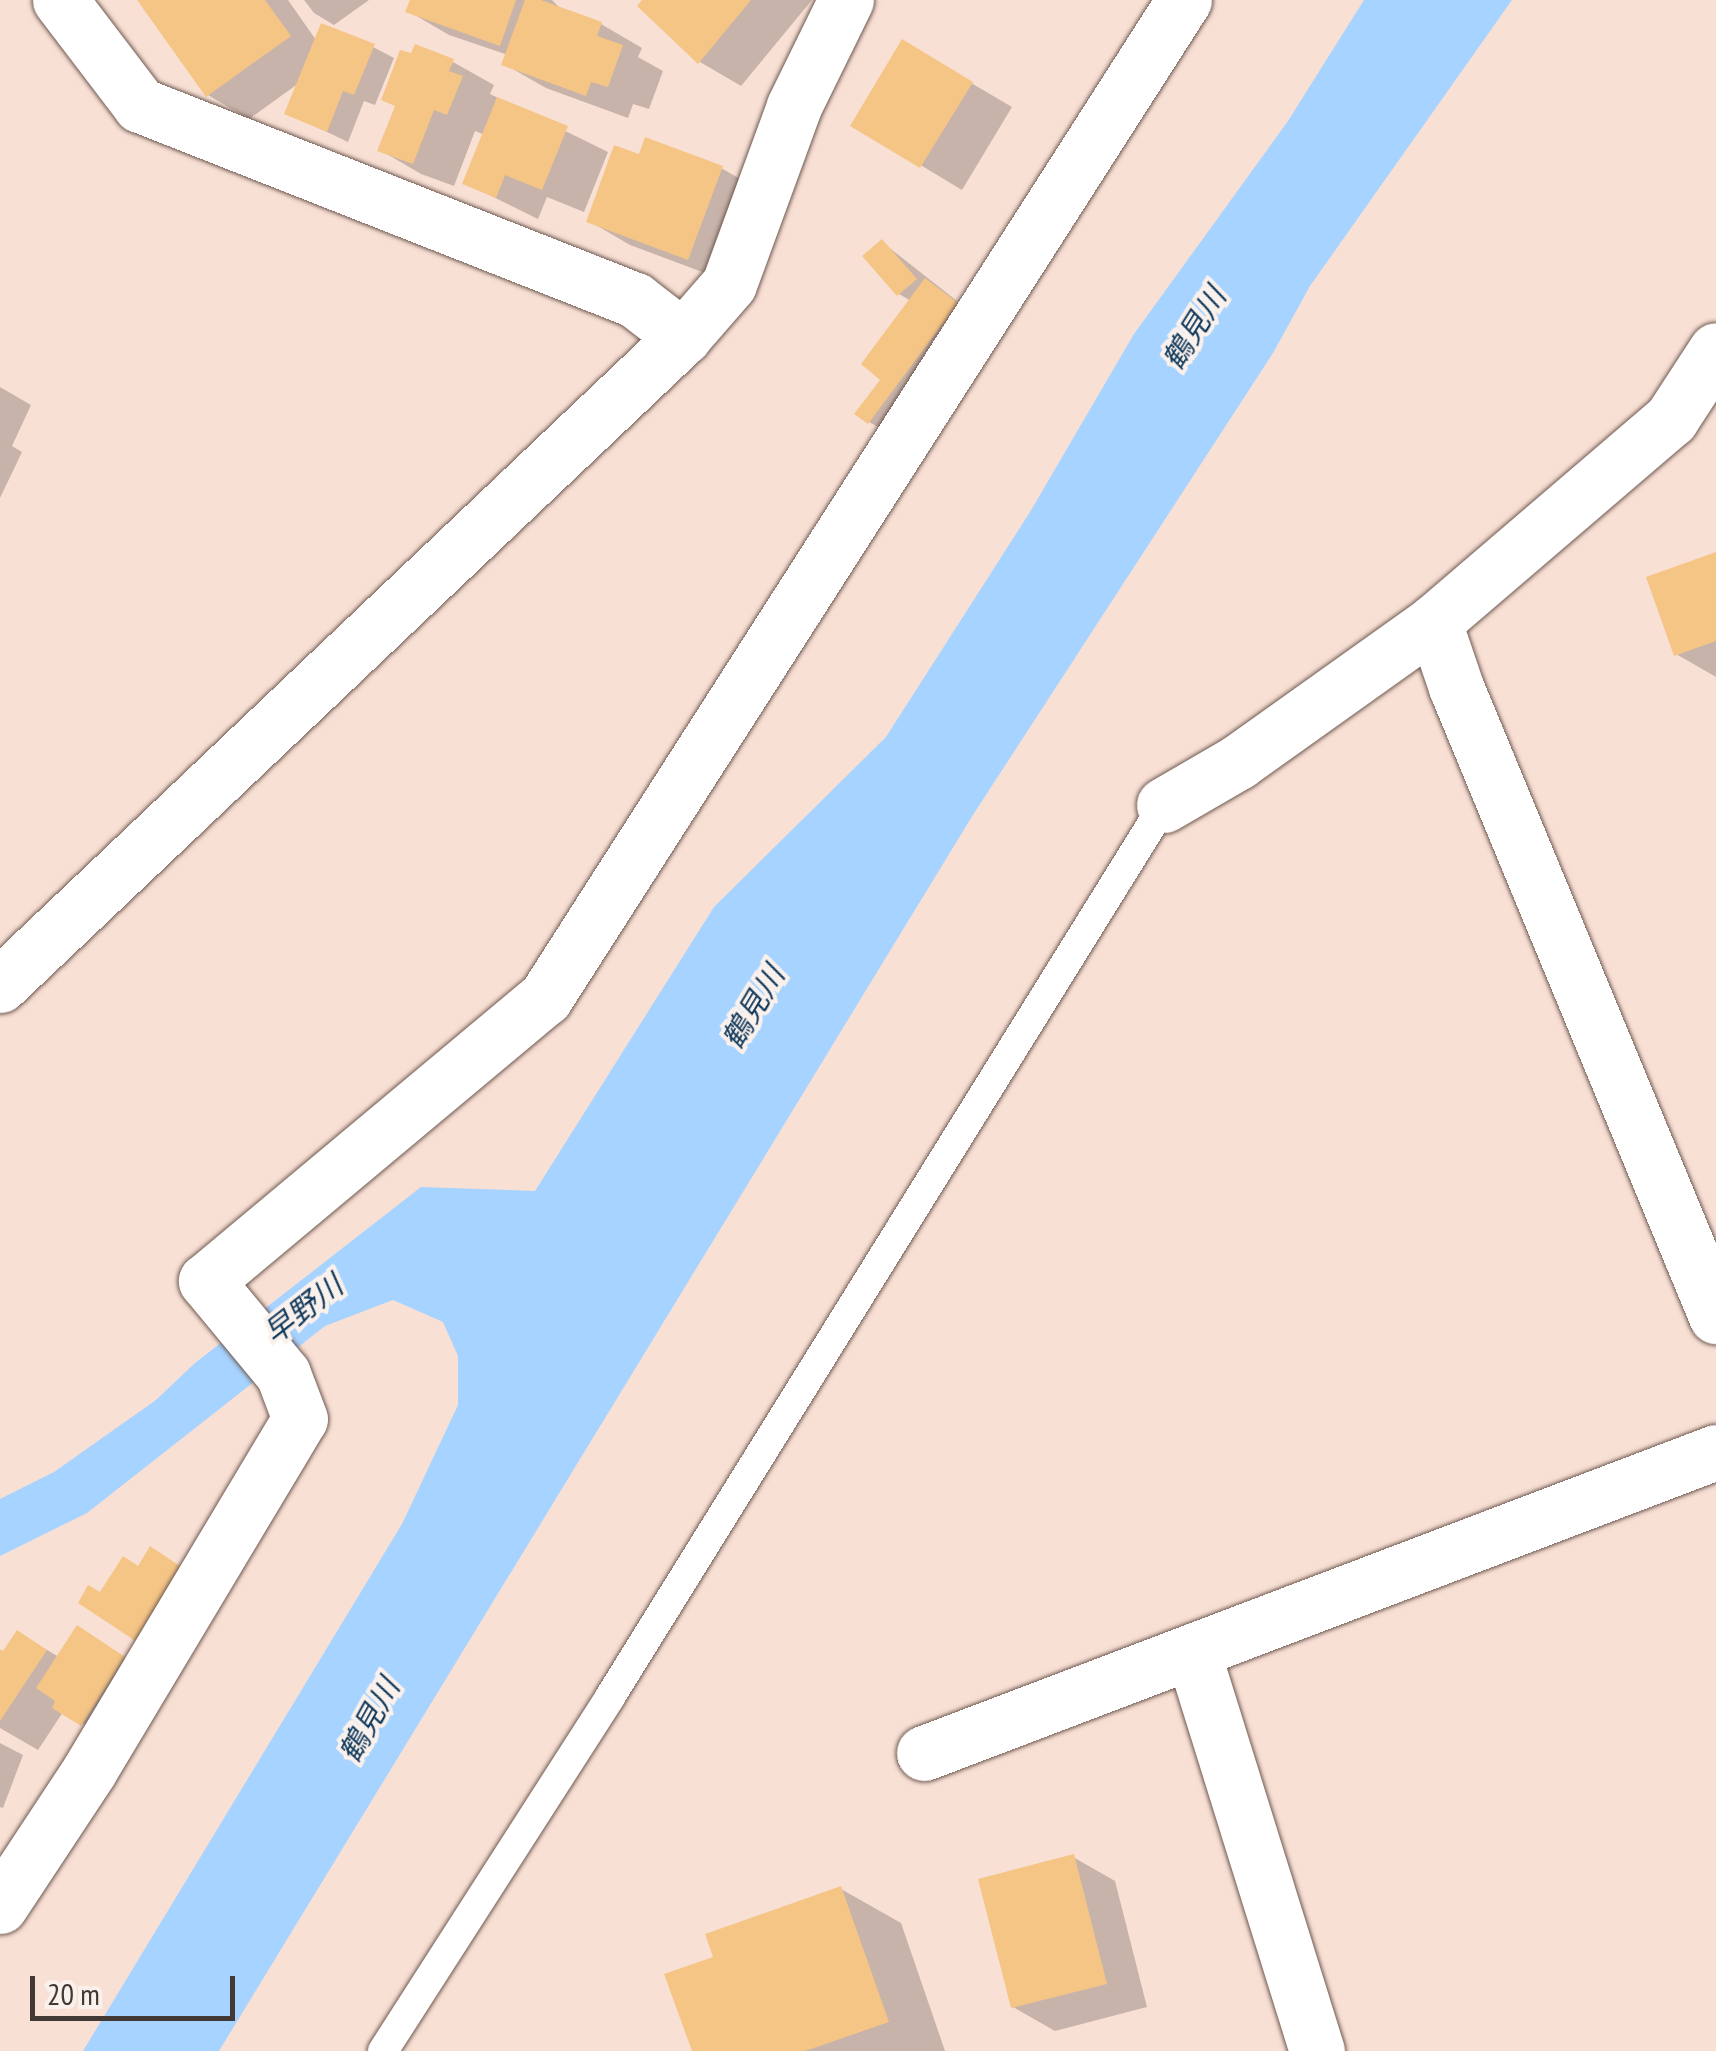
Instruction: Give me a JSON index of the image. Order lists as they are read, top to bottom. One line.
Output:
{"water":["鶴見川","早野川"],"scale_bar":"20 m"}
